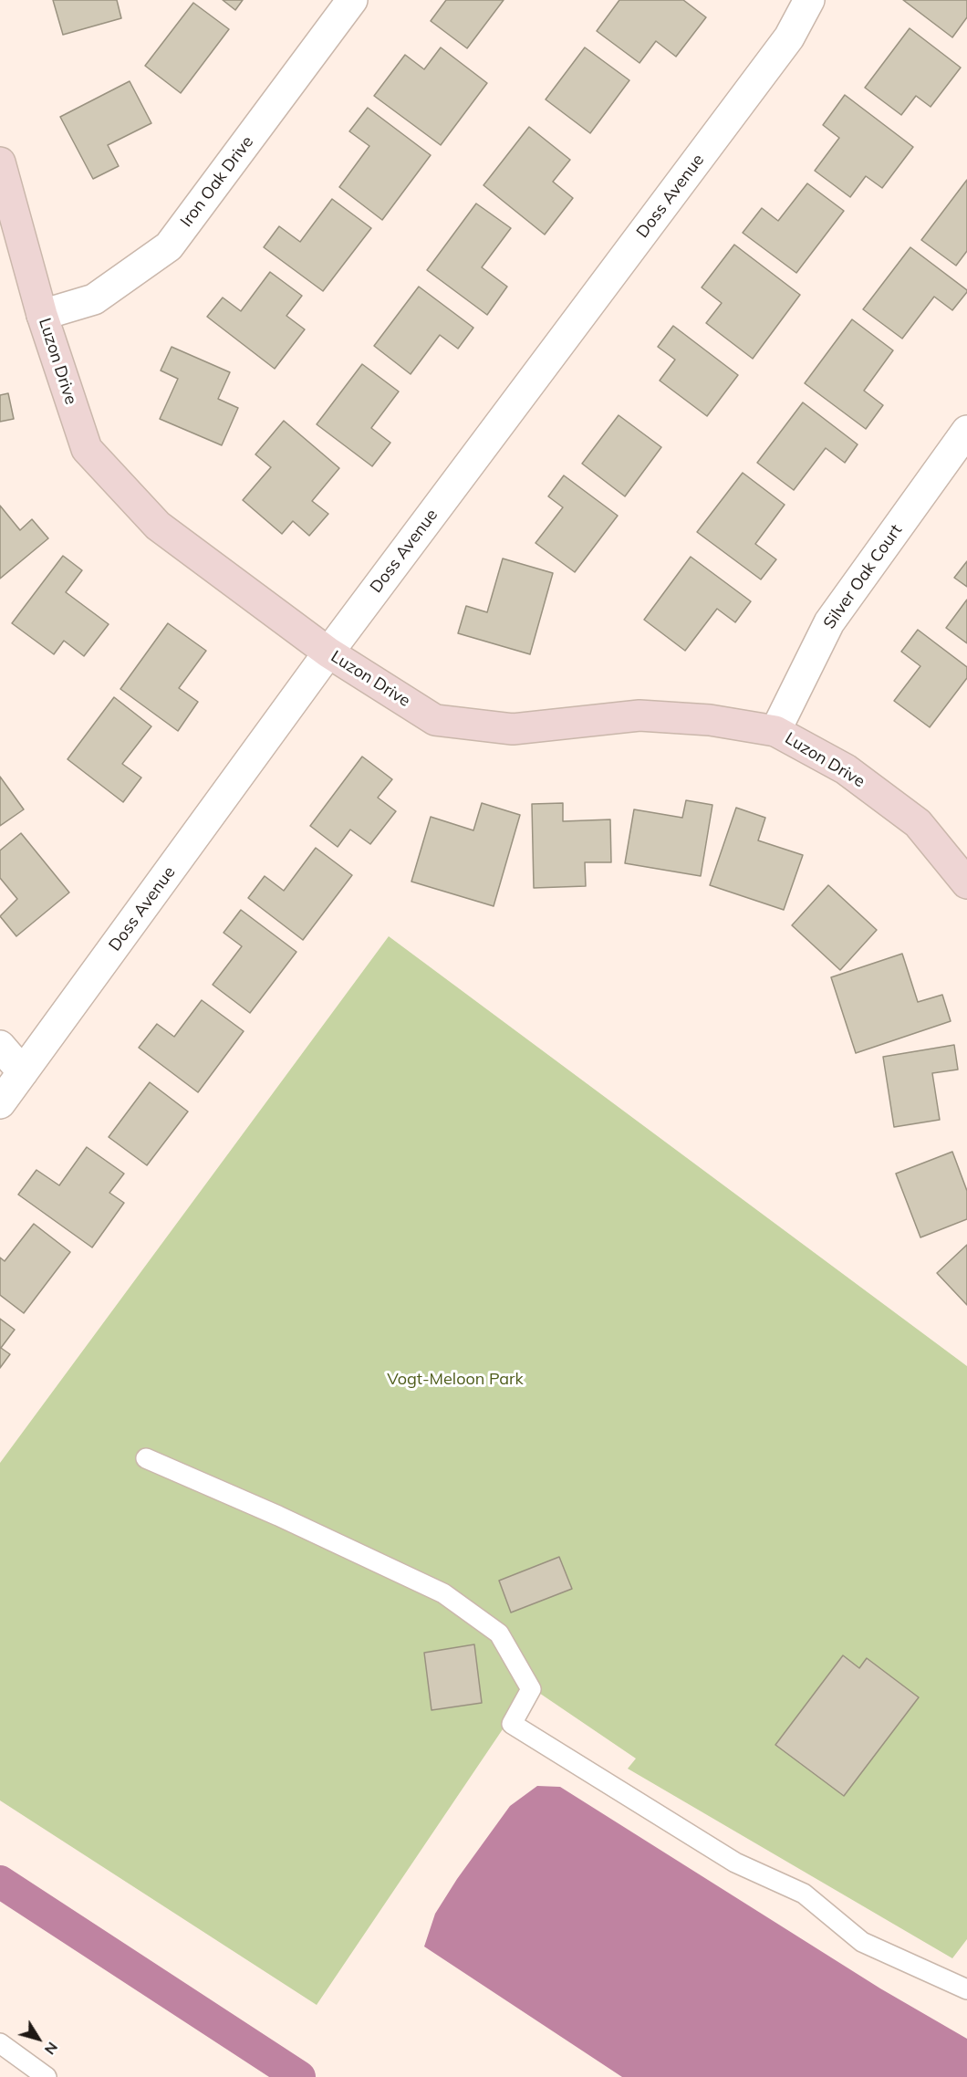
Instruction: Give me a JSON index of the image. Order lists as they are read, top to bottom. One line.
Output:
{"streets":{"street":["Iron Oak Drive","Doss Avenue","Luzon Drive","Silver Oak Court"]},"crossings":[["Iron Oak Drive","Luzon Drive"],["Doss Avenue","Luzon Drive"],["Luzon Drive","Silver Oak Court"]],"parks":["Vogt-Meloon Park"],"north":"bottom right"}
